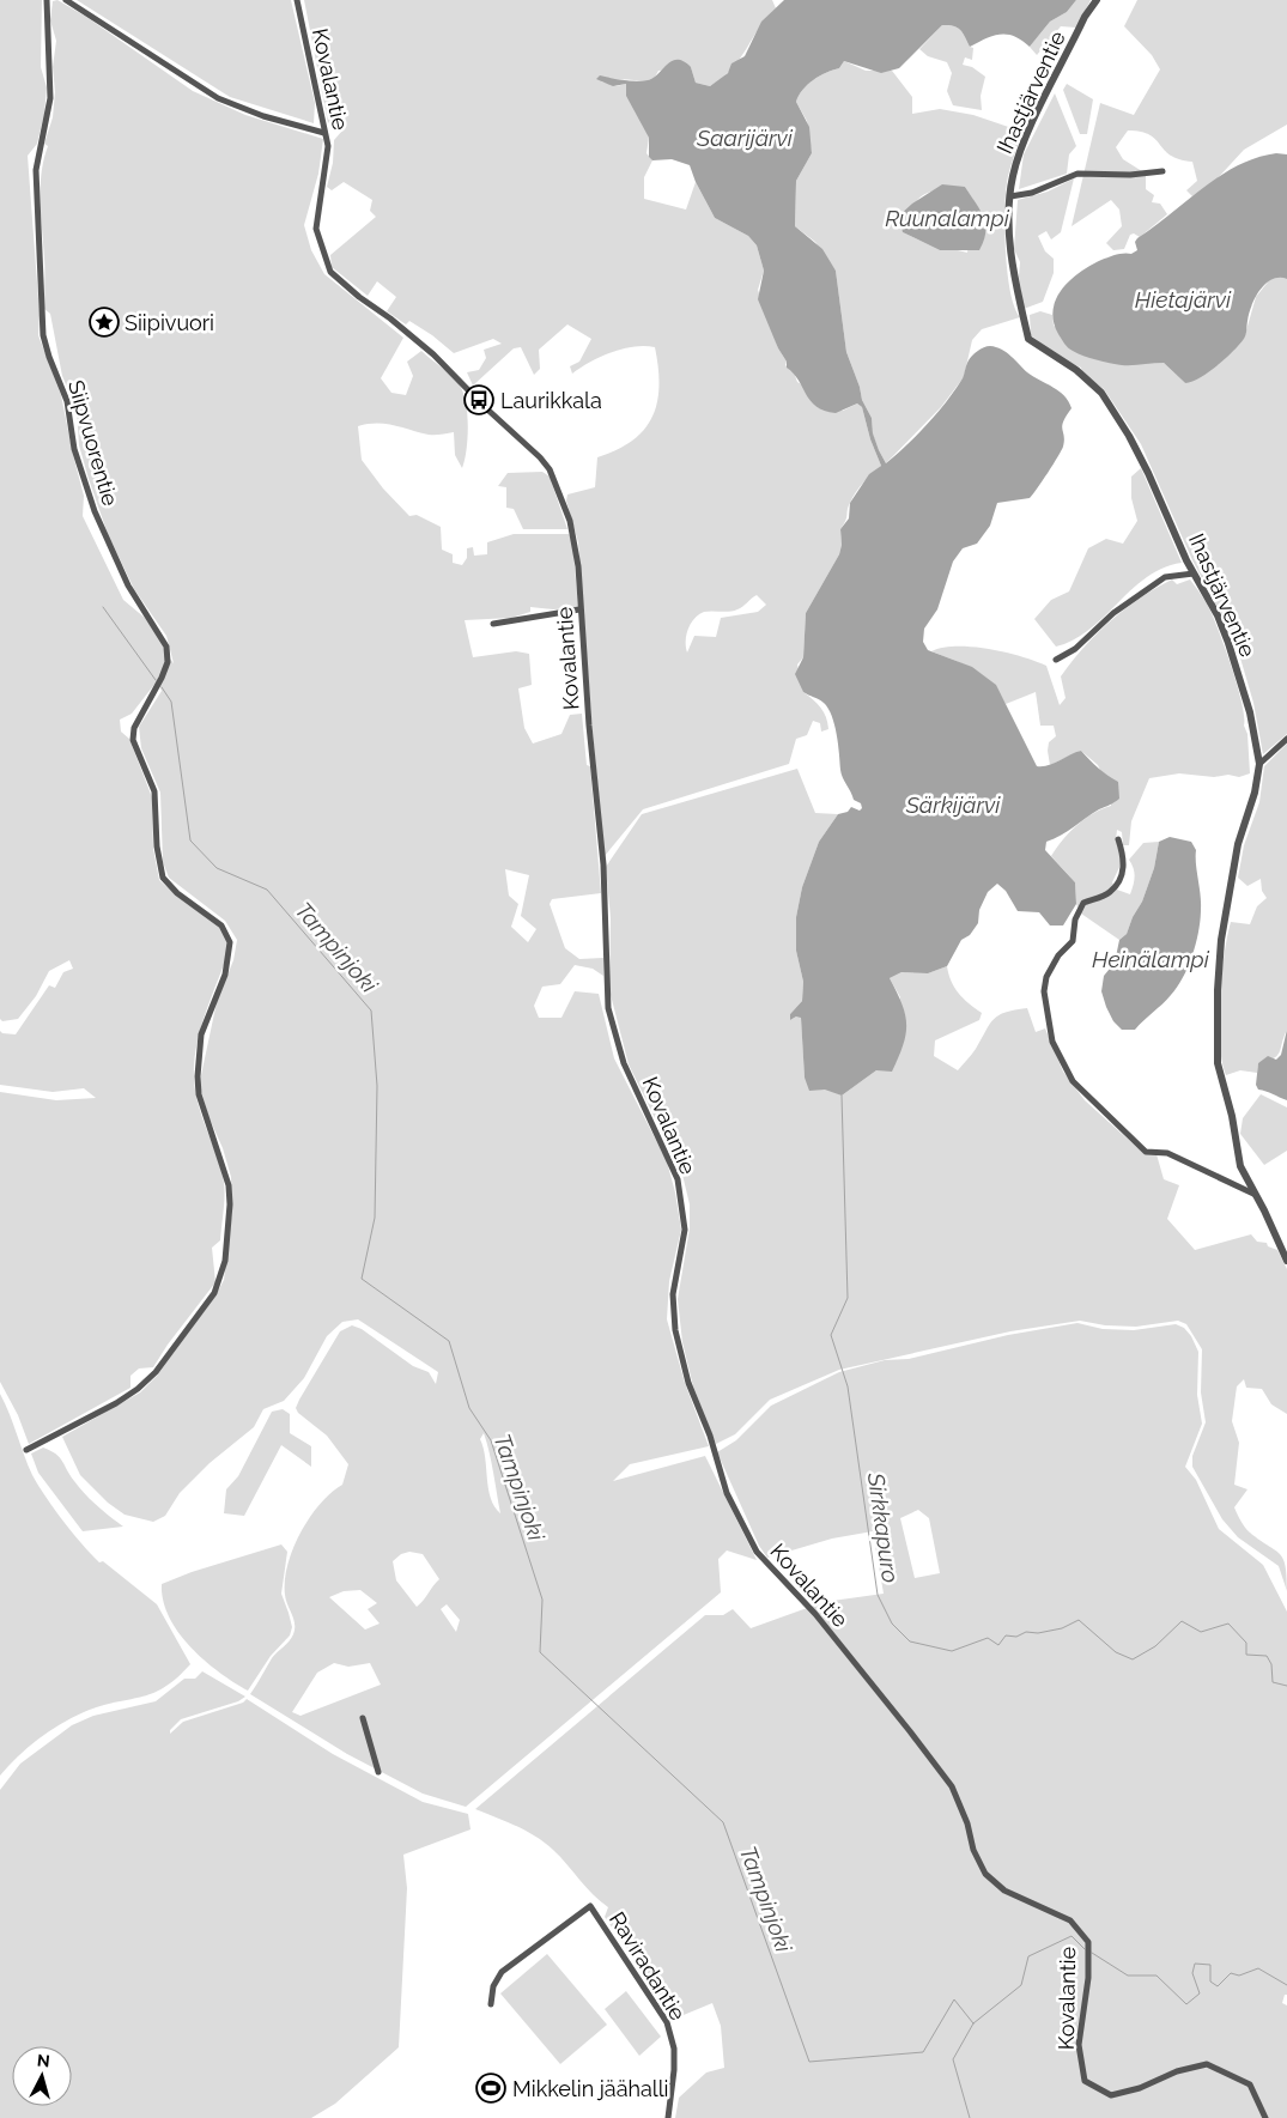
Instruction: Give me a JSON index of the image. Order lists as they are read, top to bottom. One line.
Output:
{"streets":{"street":["Kovalantie","Ihastjärventie","Siipvuorentie","Raviradantie"]},"water":["Saarijärvi","Ruunalampi","Hietajärvi","Särkijärvi","Tampinjoki","Heinälampi","Sirkkapuro"],"places":{"place":["Siipivuori"],"bus stop":["Laurikkala"],"sports":["Mikkelin jäähalli"]},"north":"top"}
